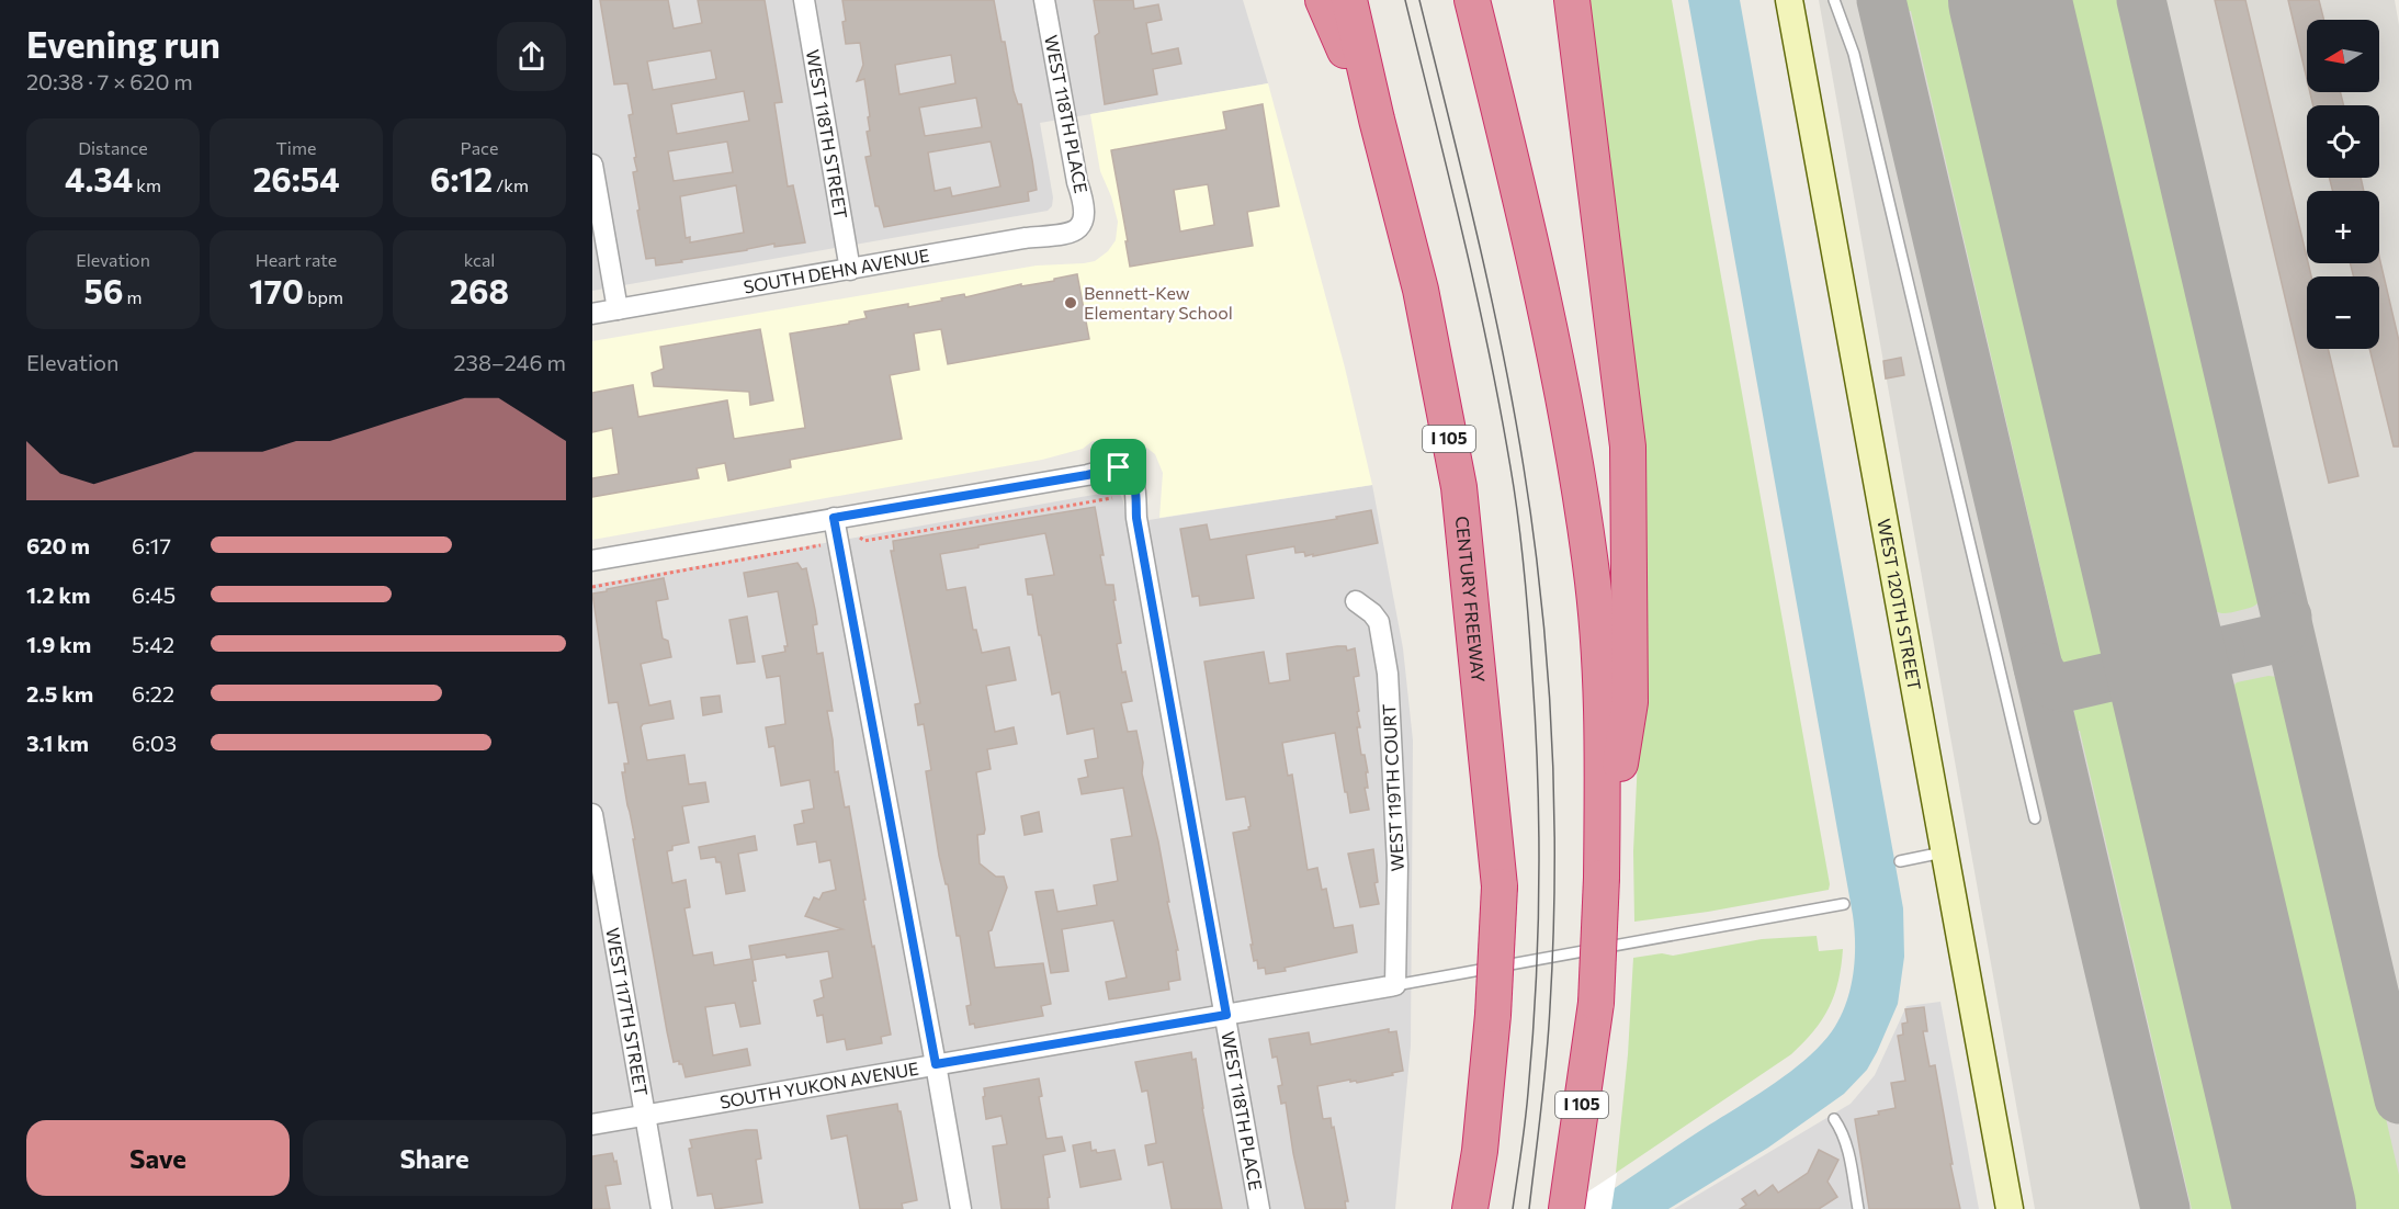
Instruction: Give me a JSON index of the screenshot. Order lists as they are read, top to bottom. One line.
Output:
{"streets":{"highway":["I 105","CENTURY FREEWAY"],"main road":["WEST 120TH STREET"],"street":["WEST 118TH PLACE","WEST 118TH STREET","SOUTH DEHN AVENUE","WEST 119TH COURT","WEST 117TH STREET","SOUTH YUKON AVENUE"]},"crossings":[["WEST 118TH PLACE","SOUTH DEHN AVENUE"],["WEST 118TH PLACE","SOUTH YUKON AVENUE"],["WEST 118TH STREET","SOUTH DEHN AVENUE"],["WEST 119TH COURT","SOUTH YUKON AVENUE"],["WEST 117TH STREET","SOUTH YUKON AVENUE"]],"places":["Bennett-Kew Elementary School"],"north":"left","page":{"heading":["Evening run","20:38 · 7 × 620 m"],"map_buttons":["+","−"],"stats":[["Distance","4.34 km"],["Time","26:54"],["Pace","6:12 /km"],["Elevation","56 m"],["Heart rate","170 bpm"],["kcal","268"]],"chart":["Elevation","238–246 m"],"list":[{"name":"620 m","note":"6:17"},{"name":"1.2 km","note":"6:45"},{"name":"1.9 km","note":"5:42"},{"name":"2.5 km","note":"6:22"},{"name":"3.1 km","note":"6:03"}],"buttons":["Save","Share"]}}
